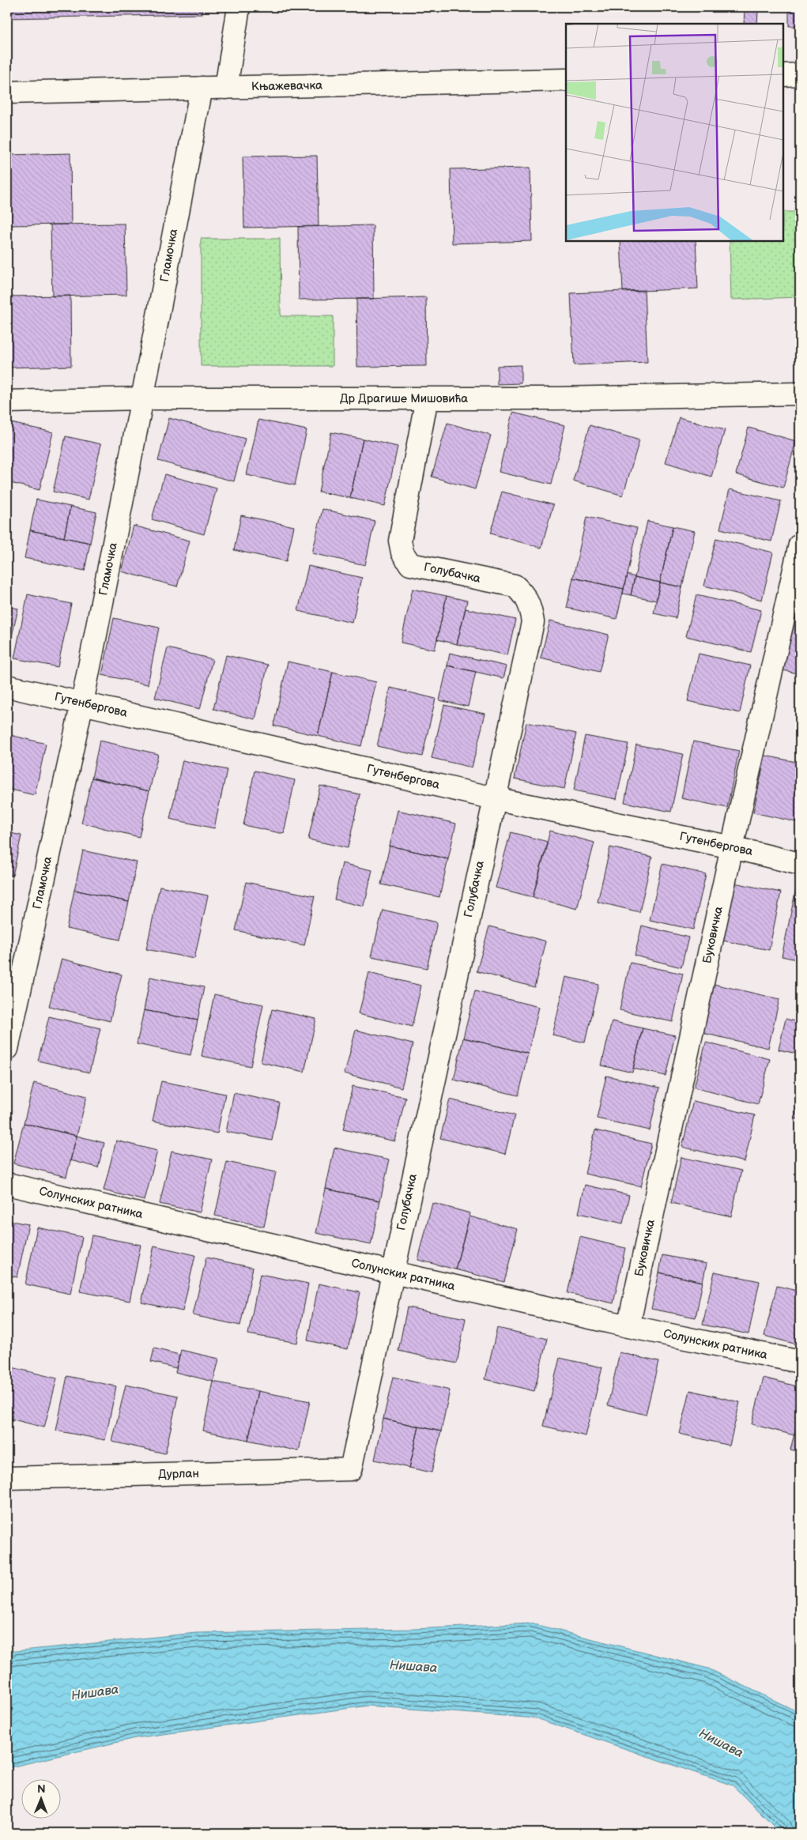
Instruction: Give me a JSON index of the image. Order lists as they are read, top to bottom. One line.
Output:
{"streets":{"street":["Књажевачка","Гламочка","Др Драгише Мишовића","Голубачка","Гутенбергова","Буковичка","Солунских ратника","Дурлан"]},"crossings":[["Књажевачка","Гламочка"],["Гламочка","Др Драгише Мишовића"],["Гламочка","Гутенбергова"],["Др Драгише Мишовића","Голубачка"],["Голубачка","Гутенбергова"],["Голубачка","Солунских ратника"],["Голубачка","Дурлан"],["Гутенбергова","Буковичка"],["Буковичка","Солунских ратника"]],"water":["Нишава"],"north":"top"}
